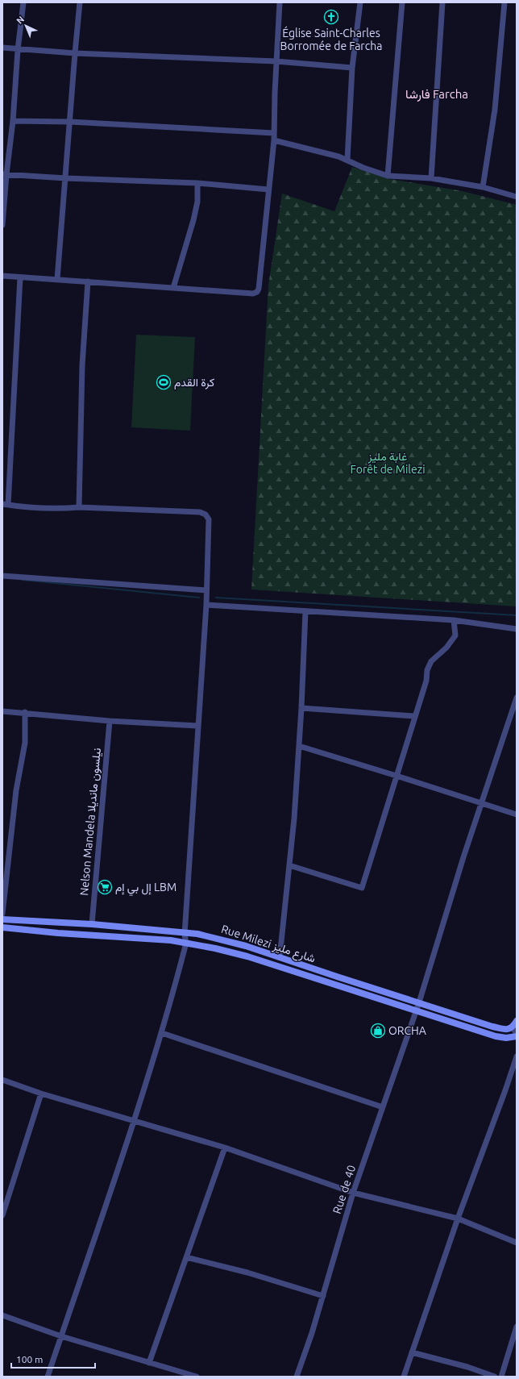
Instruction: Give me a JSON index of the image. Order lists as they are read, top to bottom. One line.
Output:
{"streets":{"street":["Nelson Mandela نيلسون مانديلا","Rue Milezi شارع مليز","Rue de 40"]},"crossings":[["Nelson Mandela نيلسون مانديلا","Rue Milezi شارع مليز"],["Rue Milezi شارع مليز","Rue de 40"]],"districts":["فارشا Farcha"],"parks":["غابة مليز Forêt de Milezi"],"places":{"church":["Église Saint-Charles Borromée de Farcha"],"sports":["كرة القدم"],"supermarket":["إل بي إم LBM"],"shop":["ORCHA"]},"scale_bar":"100 m","north":"top left"}
